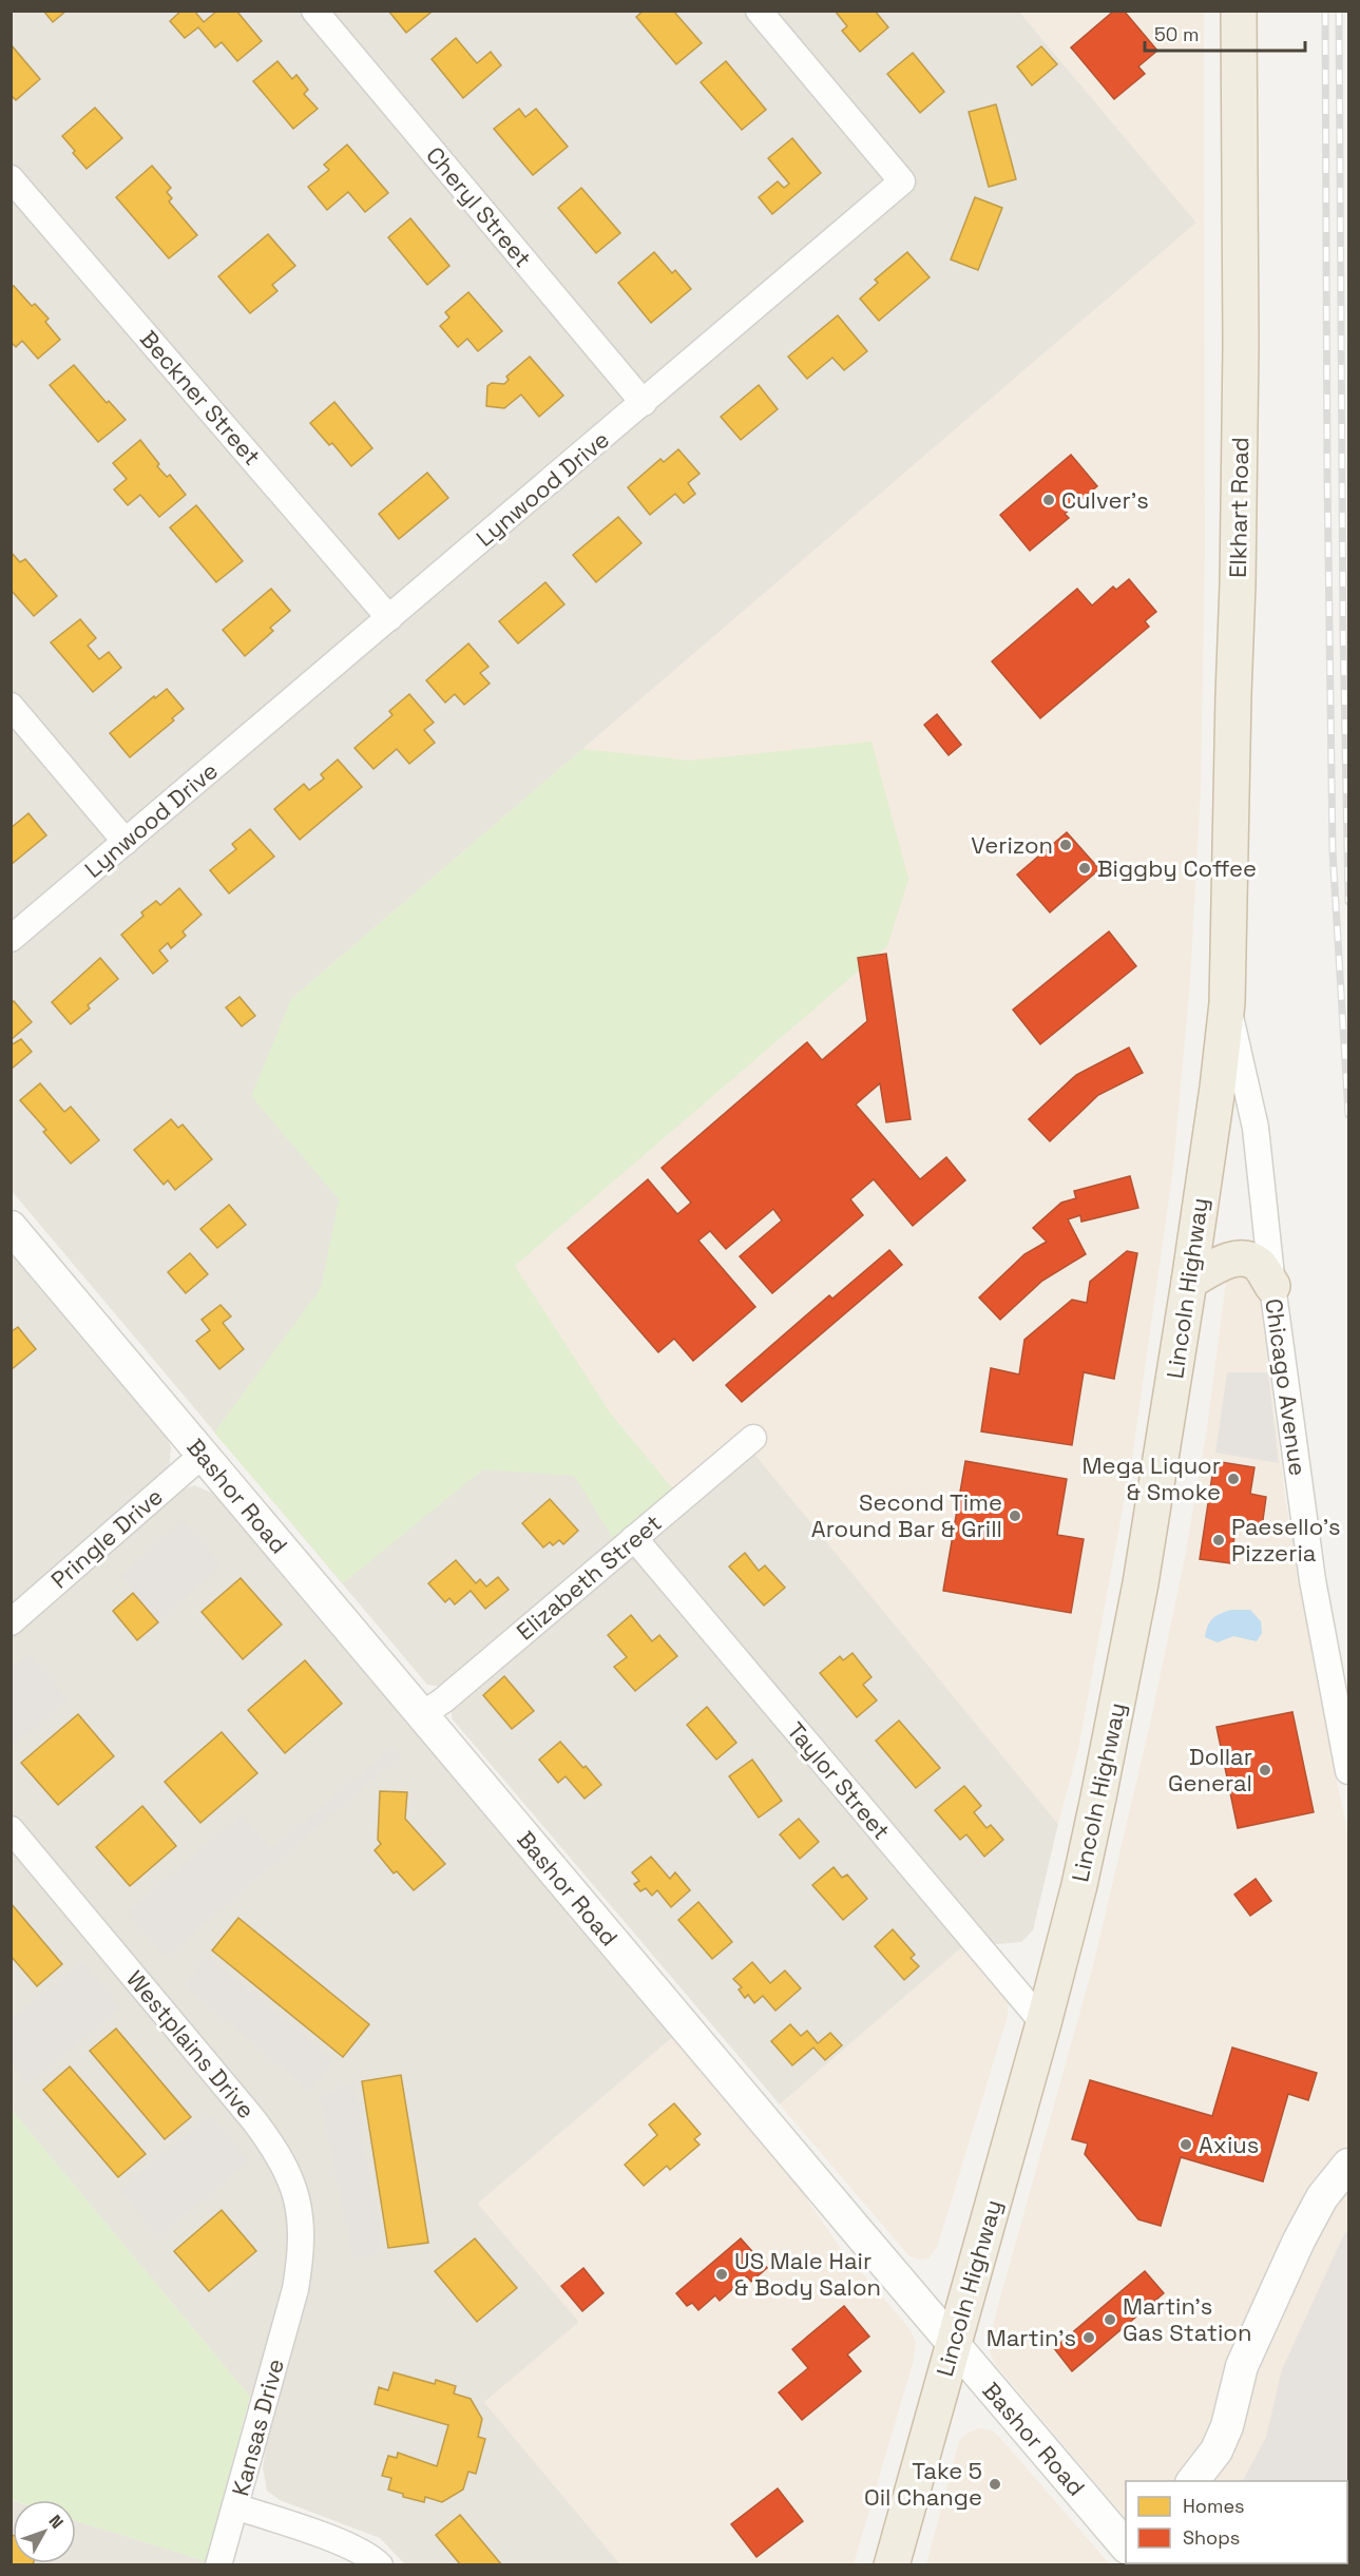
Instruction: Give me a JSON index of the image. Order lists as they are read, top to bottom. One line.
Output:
{"streets":{"highway":["Elkhart Road","Lincoln Highway"],"street":["Cheryl Street","Beckner Street","Lynwood Drive","Chicago Avenue","Bashor Road","Pringle Drive","Elizabeth Street","Taylor Street","Westplains Drive","Kansas Drive"]},"crossings":[["Cheryl Street","Lynwood Drive"],["Beckner Street","Lynwood Drive"],["Elkhart Road","Lincoln Highway"],["Elkhart Road","Chicago Avenue"],["Lincoln Highway","Chicago Avenue"],["Lincoln Highway","Bashor Road"],["Lincoln Highway","Taylor Street"],["Bashor Road","Pringle Drive"],["Bashor Road","Elizabeth Street"],["Elizabeth Street","Taylor Street"],["Westplains Drive","Kansas Drive"]],"places":["Culver's","Verizon","Biggby Coffee","Mega Liquor & Smoke","Second Time Around Bar & Grill","Paesello's Pizzeria","Dollar General","Axius","US Male Hair & Body Salon","Martin's Gas Station","Martin's","Take 5 Oil Change"],"legend":["Homes","Shops"],"scale_bar":"50 m","north":"top right"}
